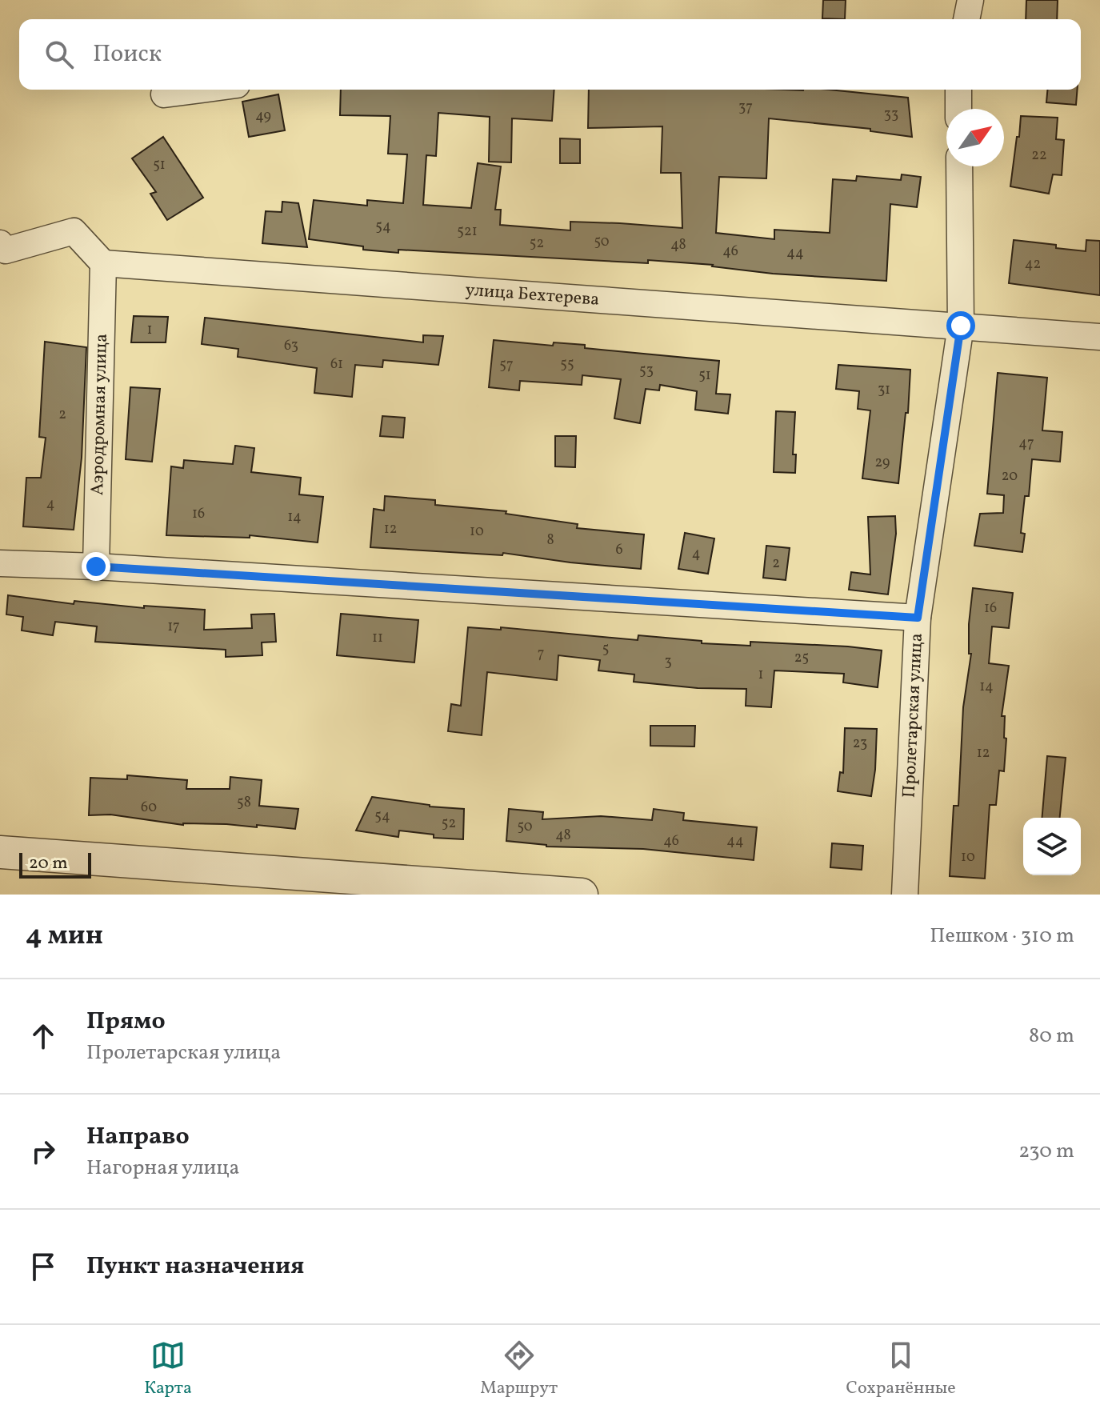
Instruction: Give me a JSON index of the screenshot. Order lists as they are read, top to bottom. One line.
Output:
{"streets":{"street":["улица Бехтерева","Аэродромная улица","Пролетарская улица"]},"crossings":[["улица Бехтерева","Аэродромная улица"],["улица Бехтерева","Пролетарская улица"]],"house_numbers":["37","33","49","22","51","54","521","50","52","48","46","44","42","1","63","61","55","57","53","51","31","2","47","29","20","4","16","14","12","10","8","6","4","2","16","17","11","5","7","25","3","1","14","23","12","58","60","54","52","50","48","46","44","10"],"scale_bar":"20 m","north":"top right","page":{"search":"Поиск","scale":"20 m","heading":["4 мин","Пешком · 310 m"],"list":[["Прямо","Пролетарская улица","80 m"],["Направо","Нагорная улица","230 m"],"Пункт назначения"],"nav":["Карта","Маршрут","Сохранённые"]}}
